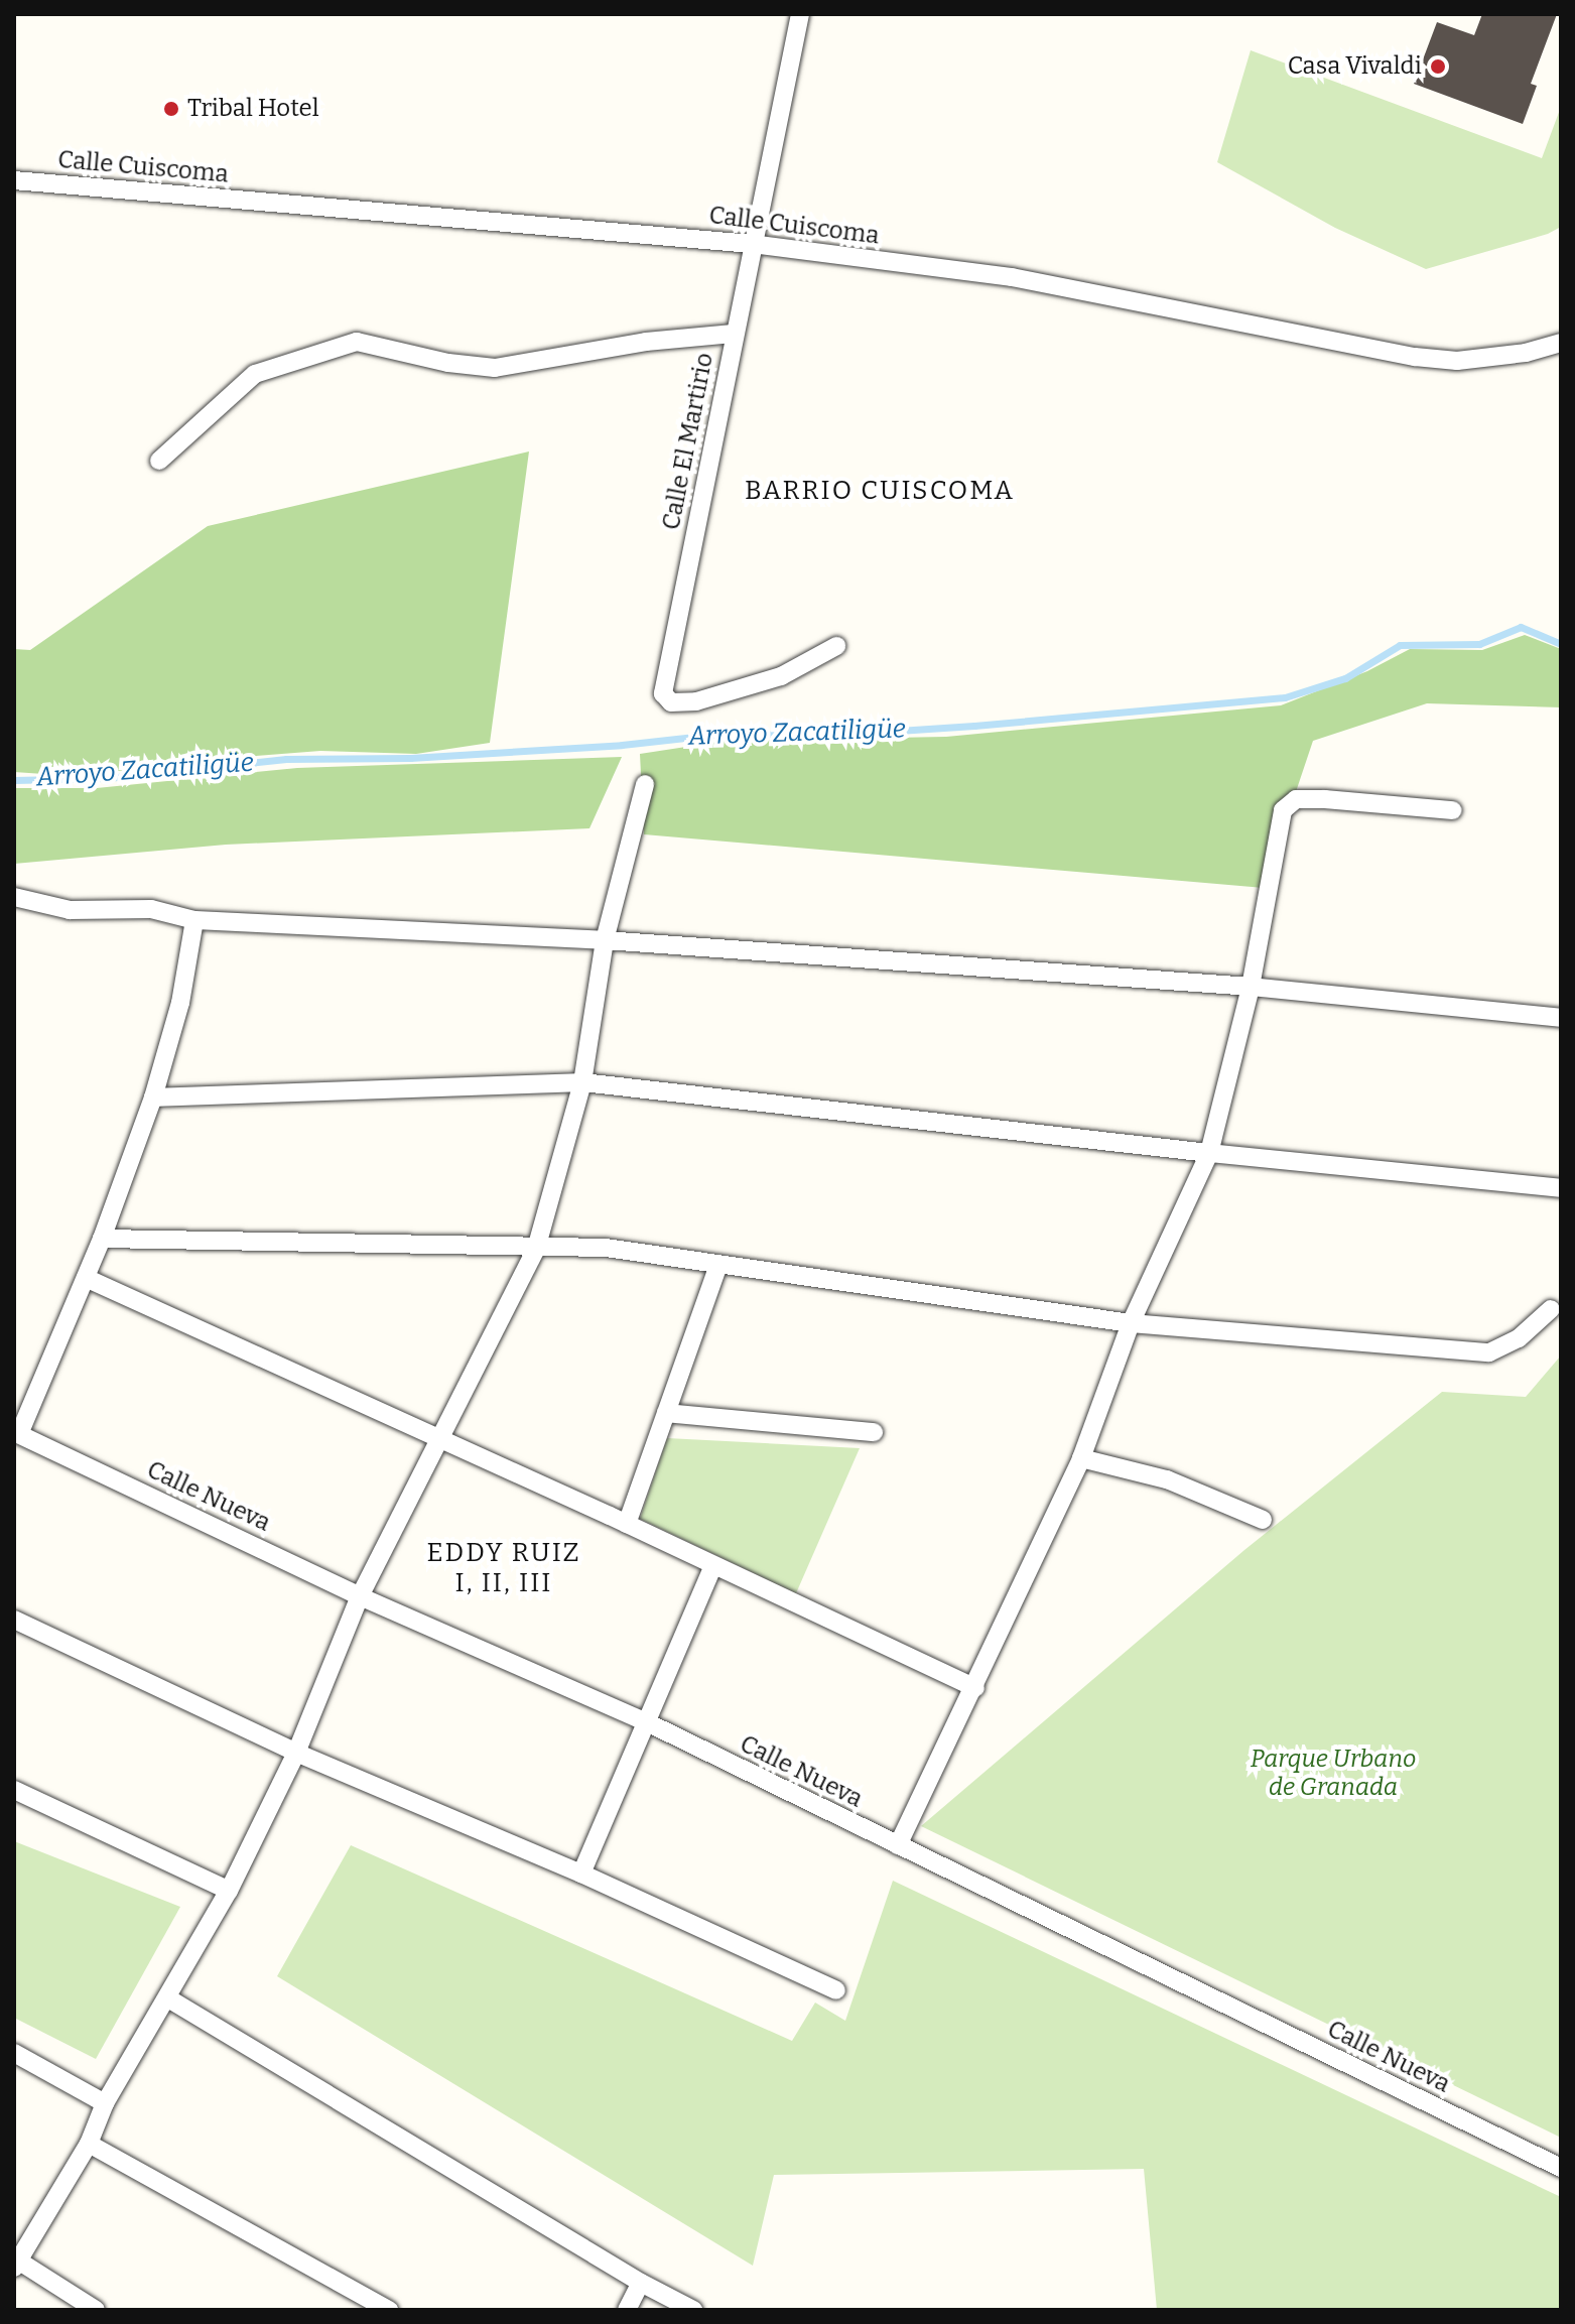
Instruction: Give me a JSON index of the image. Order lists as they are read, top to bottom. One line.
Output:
{"streets":{"street":["Calle Cuiscoma","Calle El Martirio","Calle Nueva"]},"crossings":[["Calle Cuiscoma","Calle El Martirio"]],"districts":["BARRIO CUISCOMA","EDDY RUIZ I, II, III"],"water":["Arroyo Zacatiligüe"],"parks":["Parque Urbano de Granada"],"places":["Casa Vivaldi","Tribal Hotel"]}
